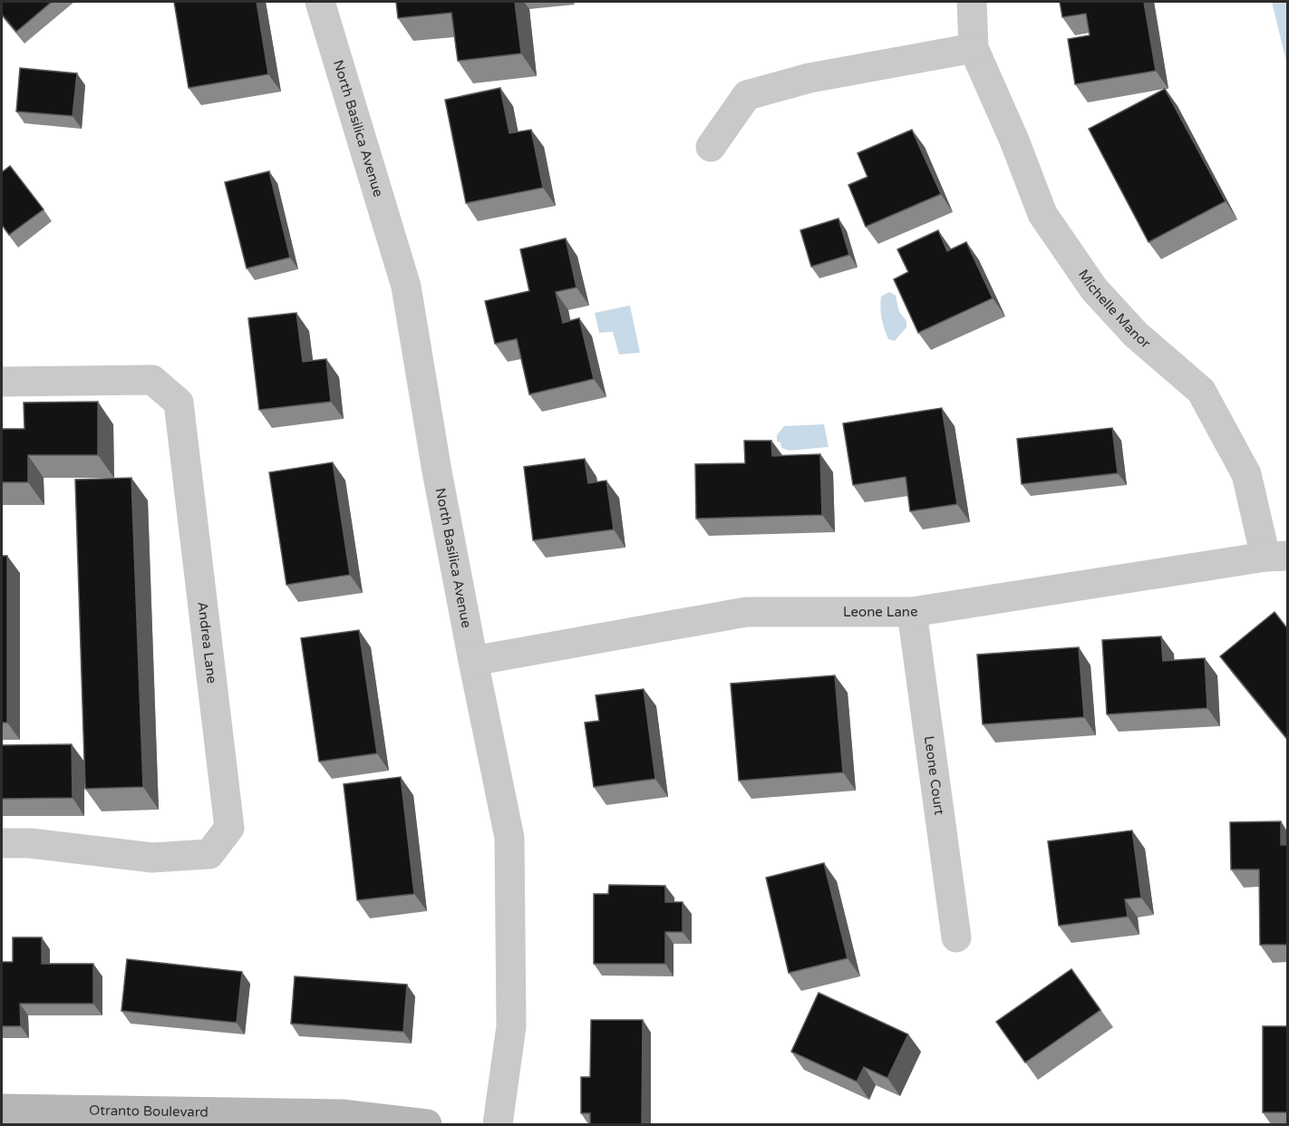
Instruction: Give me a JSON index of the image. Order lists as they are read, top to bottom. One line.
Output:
{"streets":{"street":["North Basilica Avenue","Michelle Manor","Leone Lane","Andrea Lane","Leone Court","Otranto Boulevard"]},"crossings":[["North Basilica Avenue","Leone Lane"],["Michelle Manor","Leone Lane"],["Leone Lane","Leone Court"]]}
